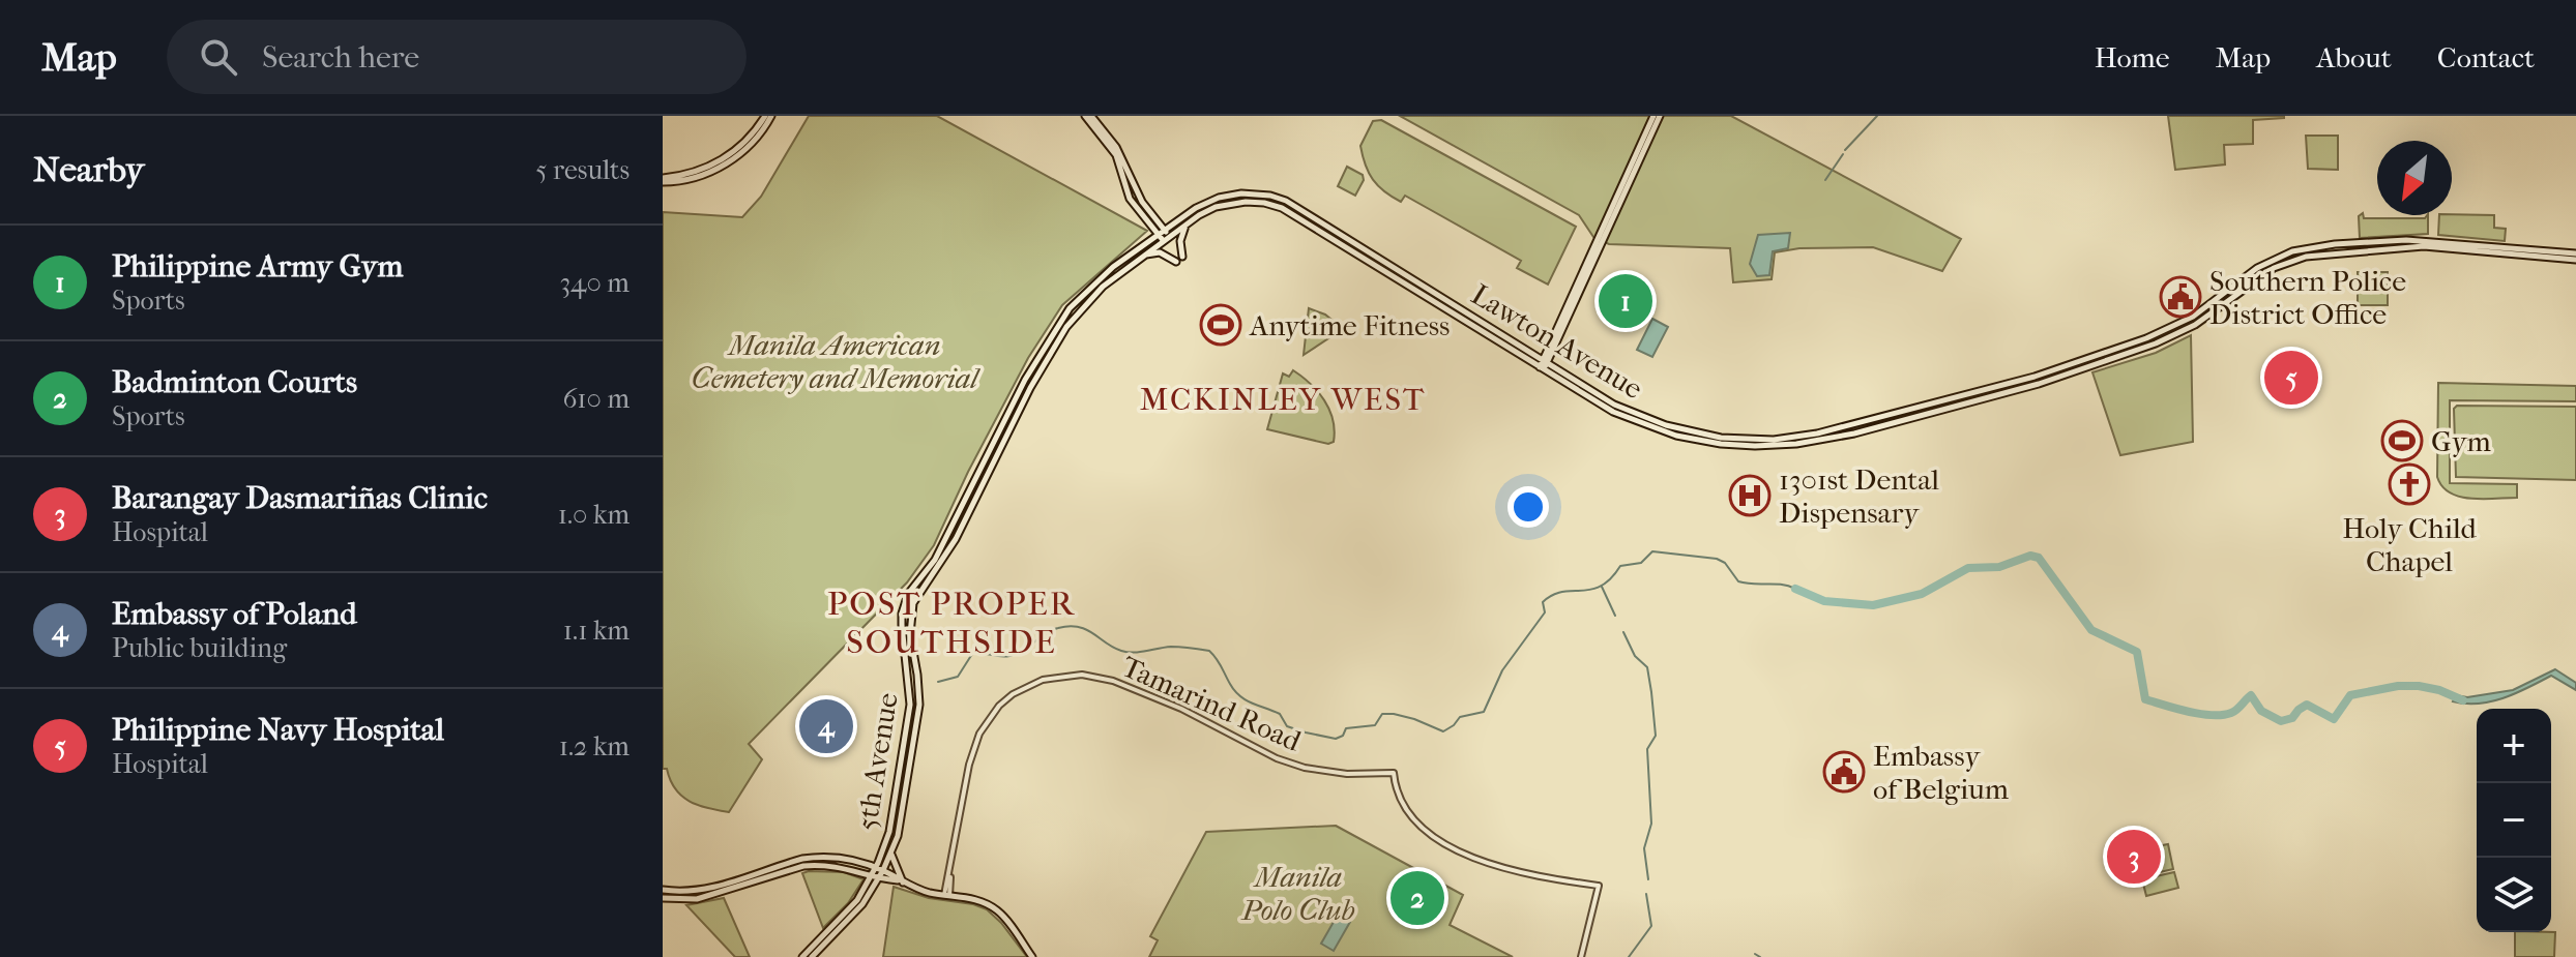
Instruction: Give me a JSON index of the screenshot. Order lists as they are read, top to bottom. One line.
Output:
{"streets":{"main road":["Lawton Avenue","5th Avenue"],"street":["Tamarind Road"]},"crossings":[["Lawton Avenue","5th Avenue"]],"districts":["MCKINLEY WEST","POST PROPER SOUTHSIDE"],"parks":["Manila American Cemetery and Memorial","Manila Polo Club"],"places":{"public building":["Southern Police District Office","Embassy of Belgium"],"sports":["Anytime Fitness","Gym"],"church":["Holy Child Chapel"],"hospital":["1301st Dental Dispensary"]},"north":"bottom left","page":{"header":"Map","search":"Search here","nav":["Home","Map","About","Contact"],"heading":["Nearby","5 results"],"list":[{"mark":"1","name":"Philippine Army Gym","note":"Sports","value":"340 m"},{"mark":"2","name":"Badminton Courts","note":"Sports","value":"610 m"},{"mark":"3","name":"Barangay Dasmariñas Clinic","note":"Hospital","value":"1.0 km"},{"mark":"4","name":"Embassy of Poland","note":"Public building","value":"1.1 km"},{"mark":"5","name":"Philippine Navy Hospital","note":"Hospital","value":"1.2 km"}],"pins":["1","5","4","3","2"],"map_buttons":["+","−"]}}
